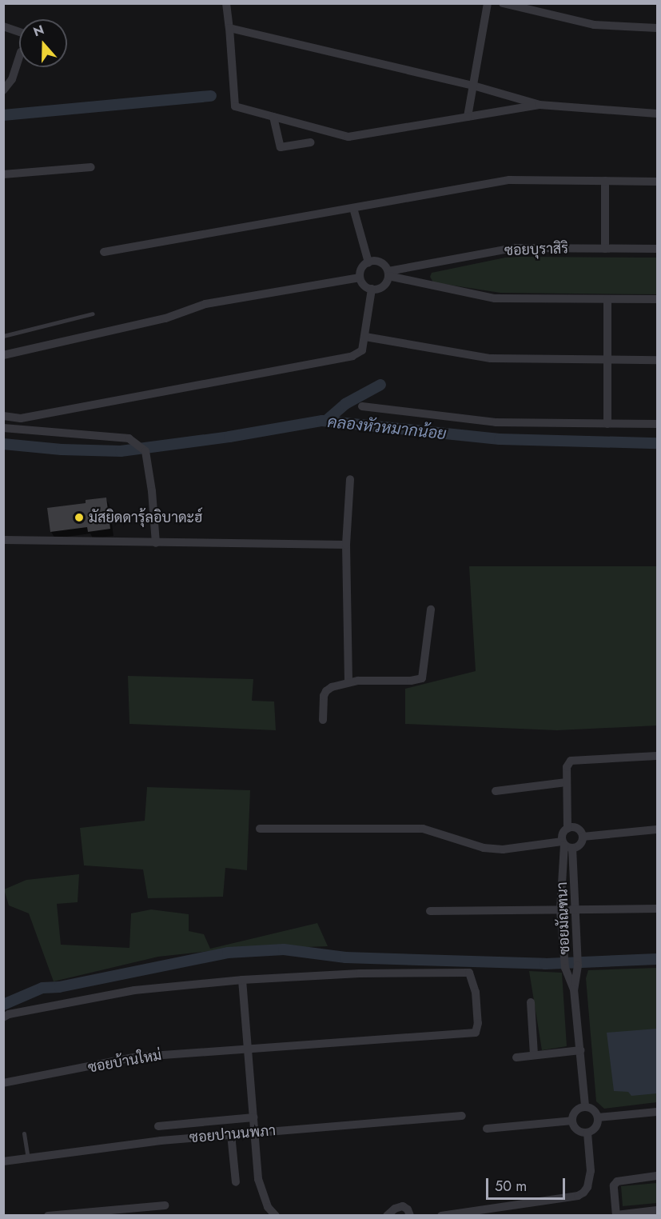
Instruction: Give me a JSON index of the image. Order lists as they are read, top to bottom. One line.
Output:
{"streets":{"street":["ซอยบุราสิริ","ซอยมัณฑนา","ซอยบ้านใหม่","ซอยปานนพภา"]},"water":["คลองหัวหมากน้อย"],"places":["มัสยิดดารุ้ลอิบาดะฮ์"],"scale_bar":"50 m","north":"top"}
